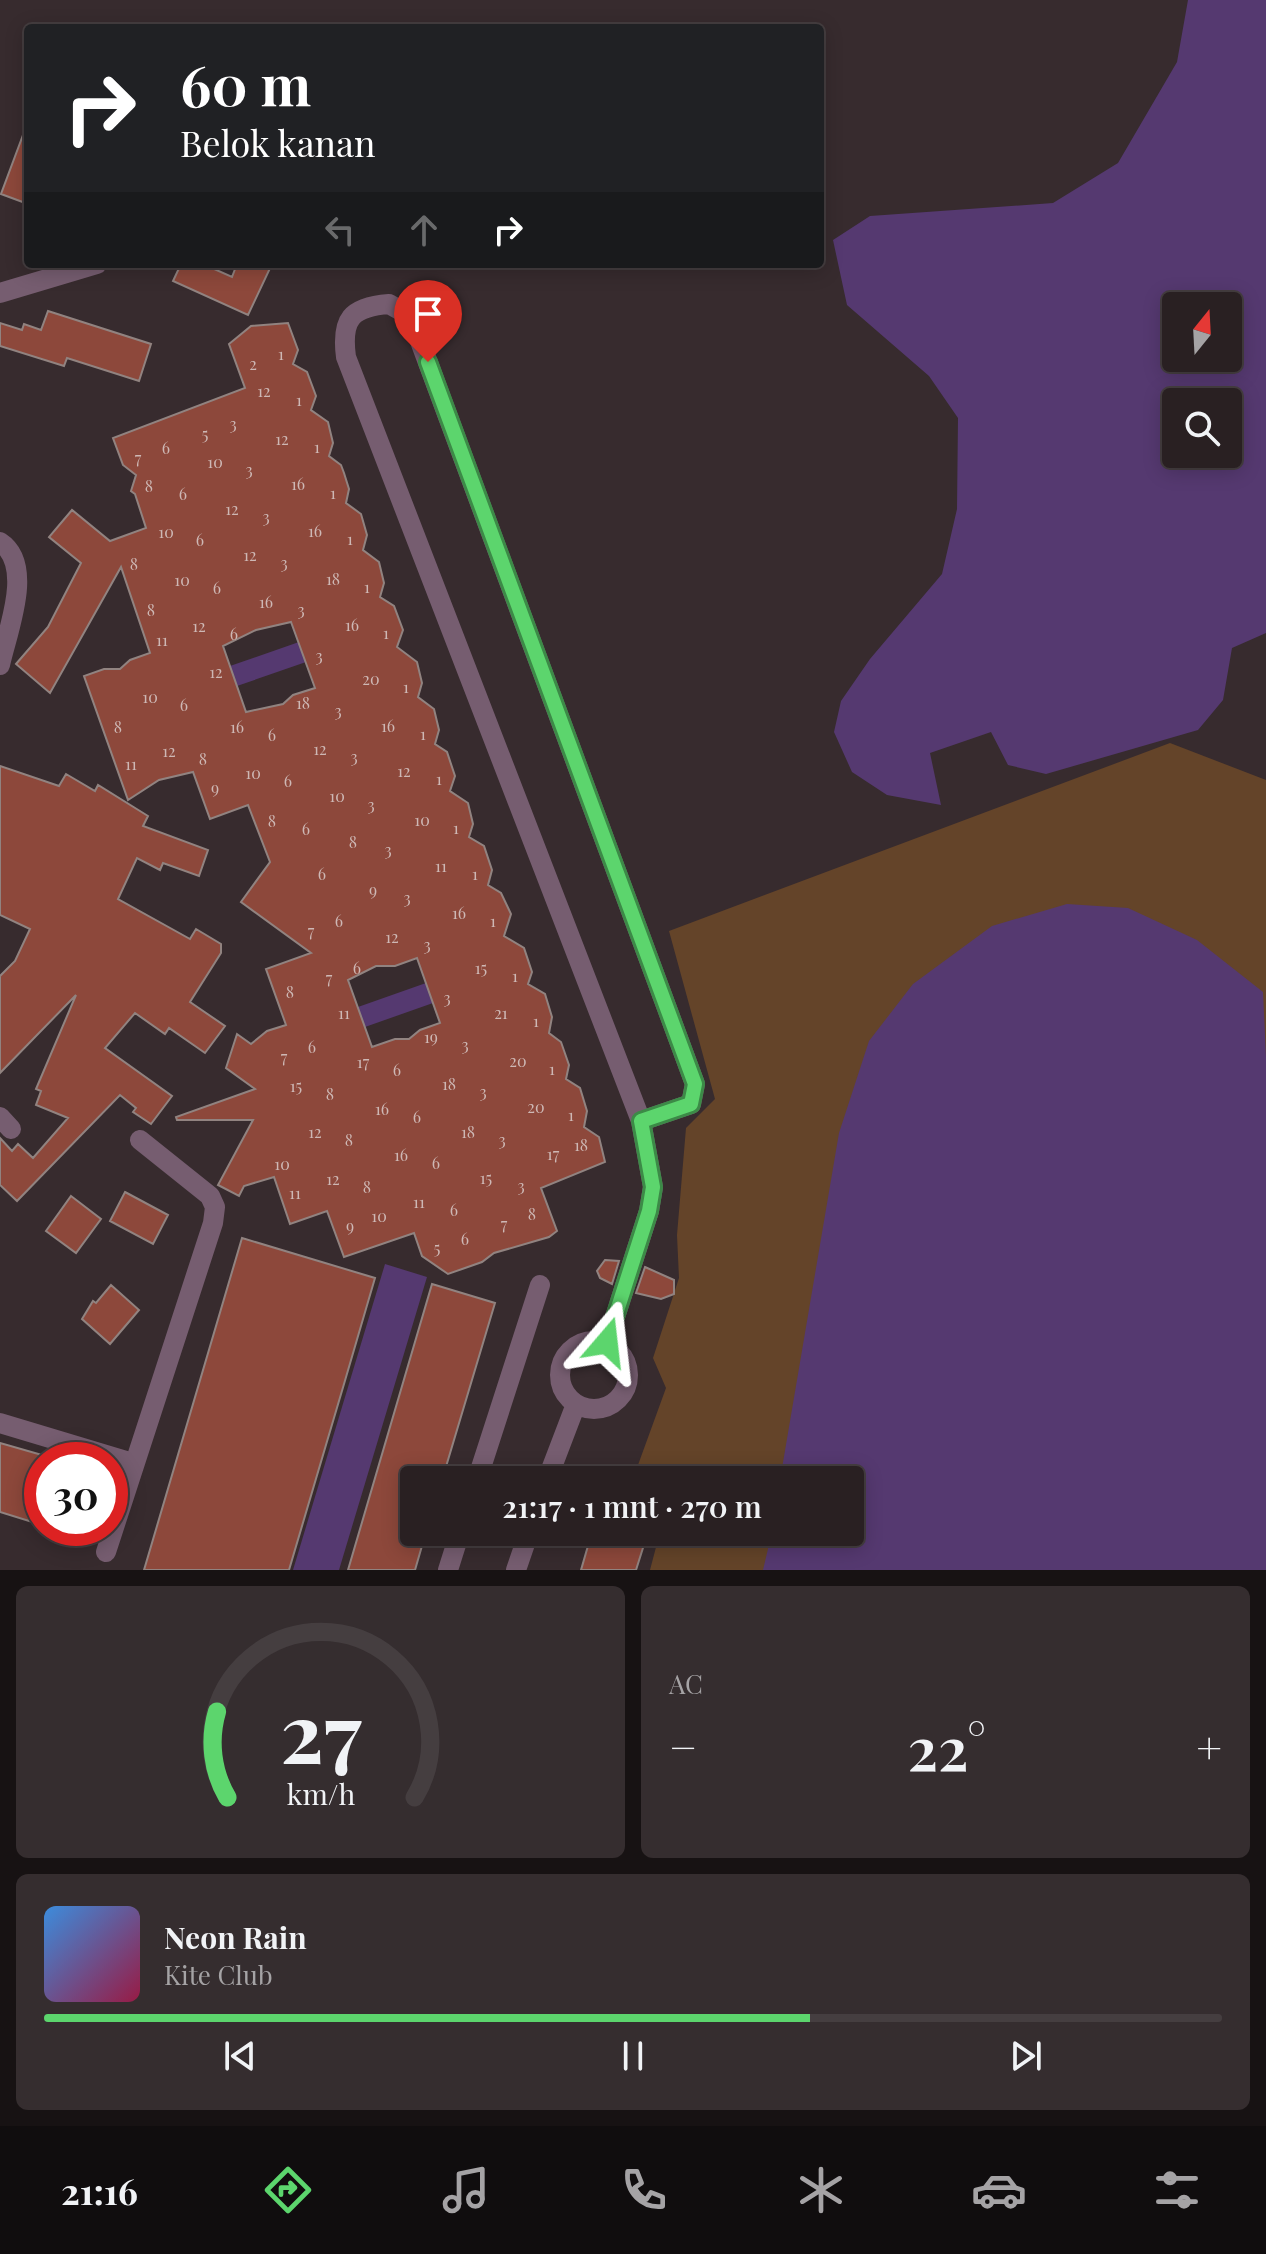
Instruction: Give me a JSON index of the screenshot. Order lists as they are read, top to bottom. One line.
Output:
{"house_numbers":["1","2","12","1","3","5","12","1","6","7","10","3","16","8","1","6","12","3","16","10","1","6","12","3","8","18","10","1","6","16","8","3","16","12","1","6","11","3","12","20","1","10","18","6","3","16","8","16","1","6","12","12","3","8","11","12","10","1","6","9","10","3","10","8","1","6","8","3","11","6","1","9","3","16","6","1","7","12","3","6","15","1","7","8","3","11","21","1","19","3","6","7","20","17","1","6","18","15","3","8","20","16","1","6","12","18","8","3","18","17","16","6","10","15","12","3","8","11","11","6","8","10","7","9","6","5"],"north":"top","page":{"turn":["60 m","Belok kanan"],"limit":"30","trip":"21:17 · 1 mnt · 270 m","tile":"AC","heat":["−","22°","+"],"song":["Neon Rain","Kite Club"],"tabs":"21:16","gauge":["27","km/h"]}}
